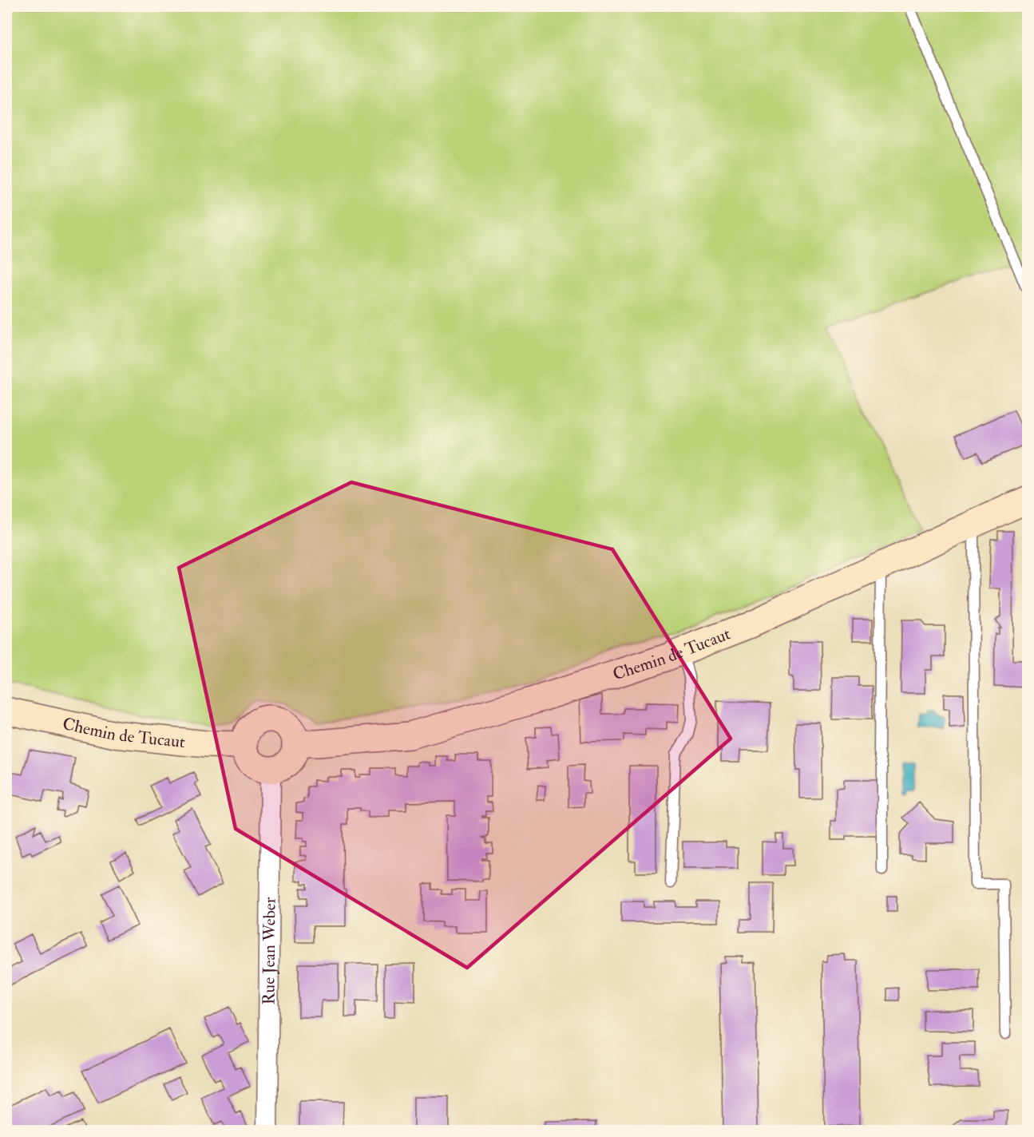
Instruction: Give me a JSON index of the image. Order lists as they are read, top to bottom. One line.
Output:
{"streets":{"main road":["Chemin de Tucaut"],"street":["Rue Jean Weber"]},"crossings":[["Chemin de Tucaut","Rue Jean Weber"]]}
